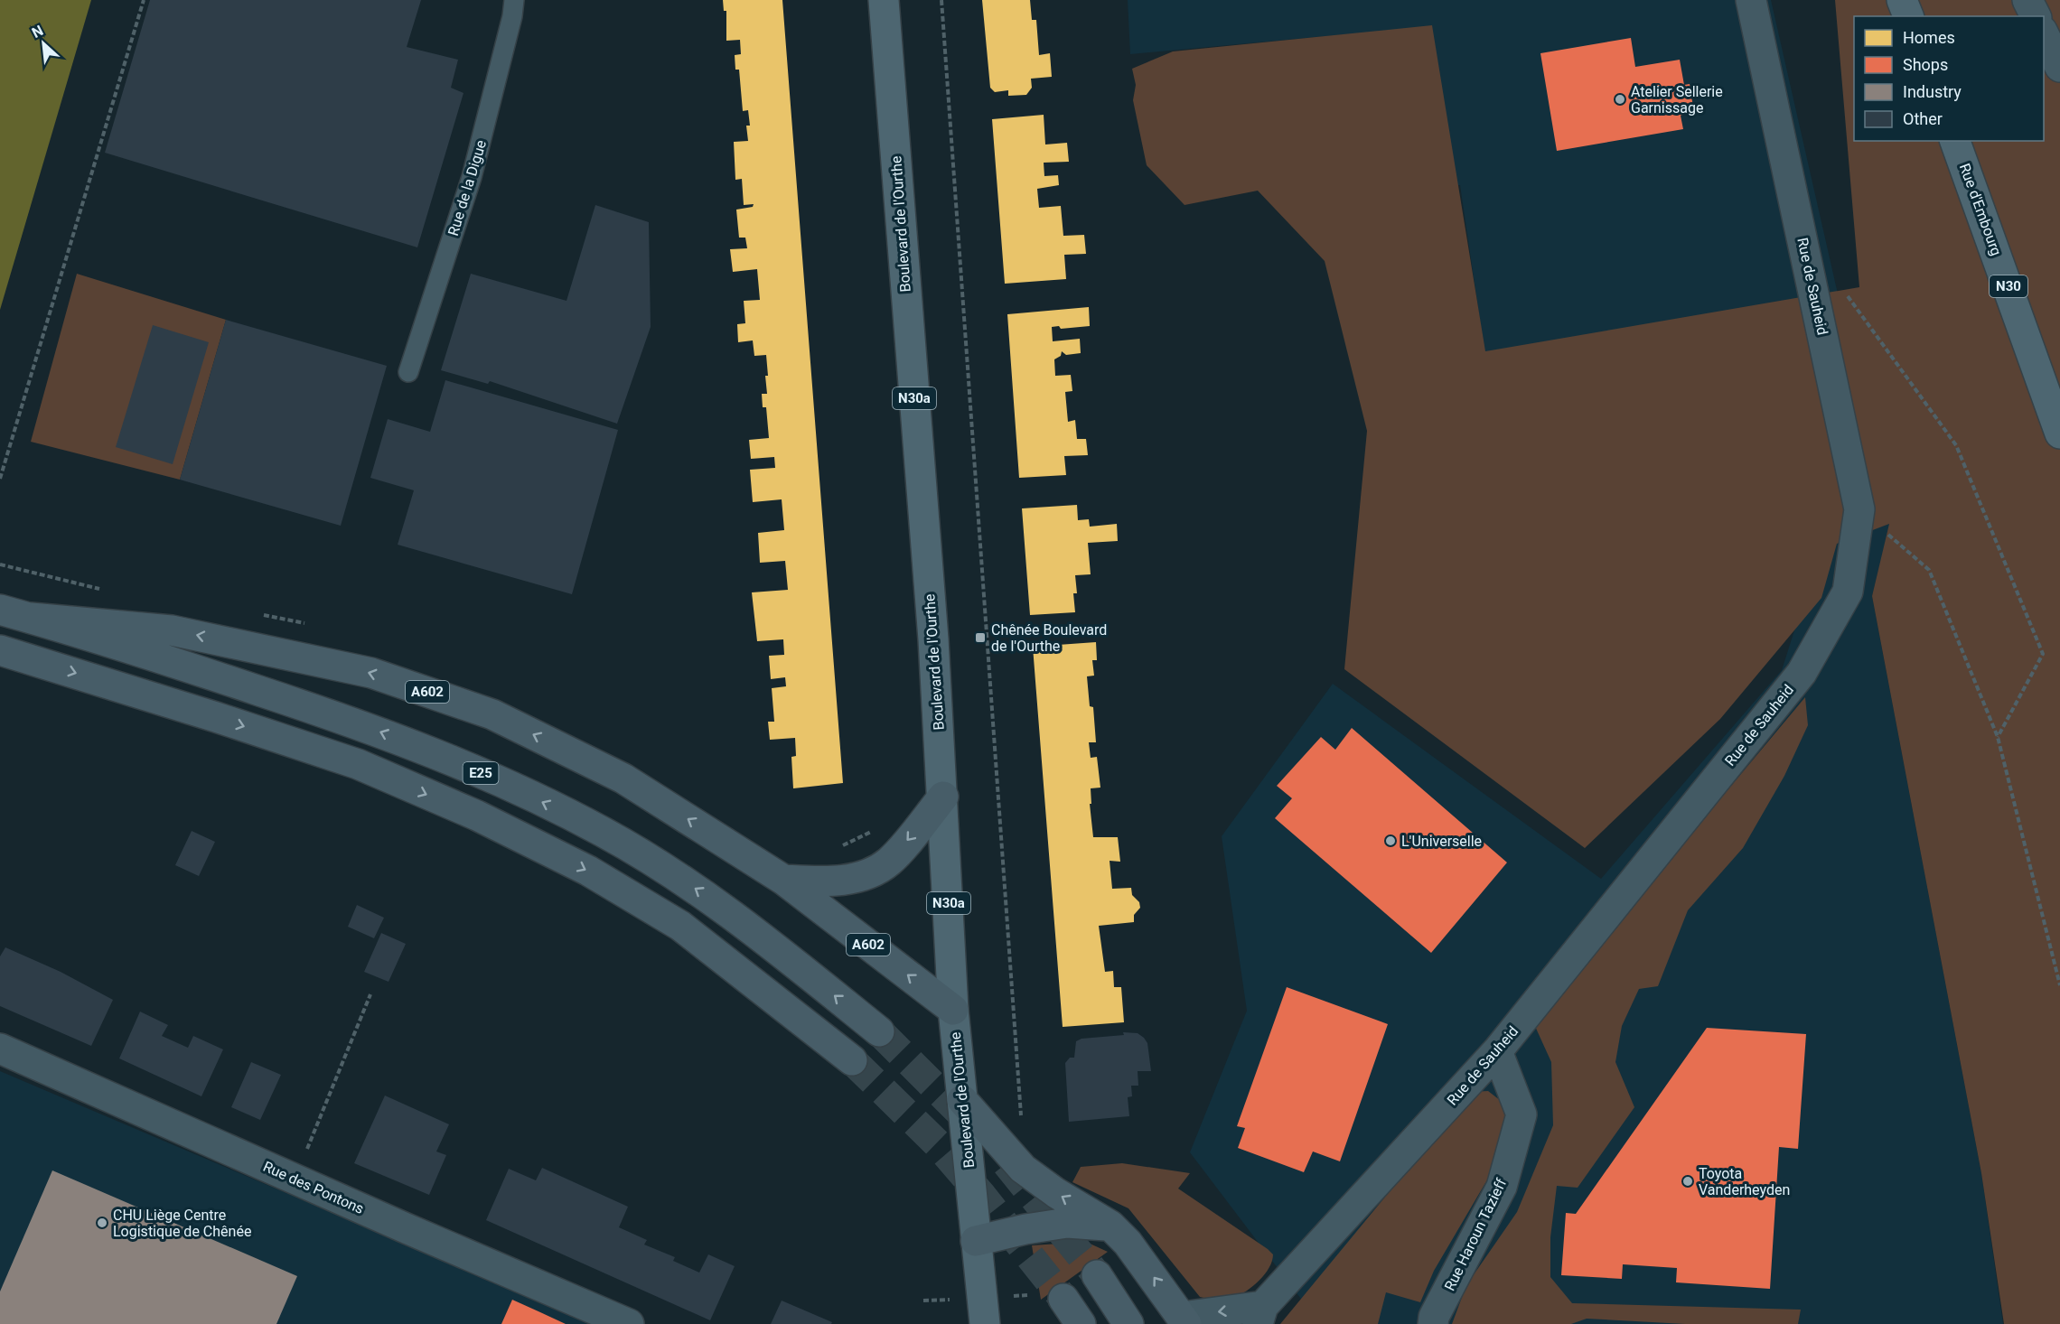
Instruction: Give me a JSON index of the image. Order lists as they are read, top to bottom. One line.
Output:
{"streets":{"highway":["A602","E25"],"main road":["Rue d'Embourg","Boulevard de l'Ourthe","N30","N30a"],"street":["Rue de Sauheid","Rue des Pontons","Rue Haroun Tazieff"],"lane":["Rue de la Digue"]},"crossings":[["Boulevard de l'Ourthe","A602"],["Rue de Sauheid","Rue Haroun Tazieff"],["A602","E25"]],"places":{"other":["Atelier Sellerie Garnissage","L'Universelle","Toyota Vanderheyden","CHU Liège Centre Logistique de Chênée"],"transit":["Chênée Boulevard de l'Ourthe"]},"legend":["Homes","Shops","Industry","Other"],"north":"top left"}
